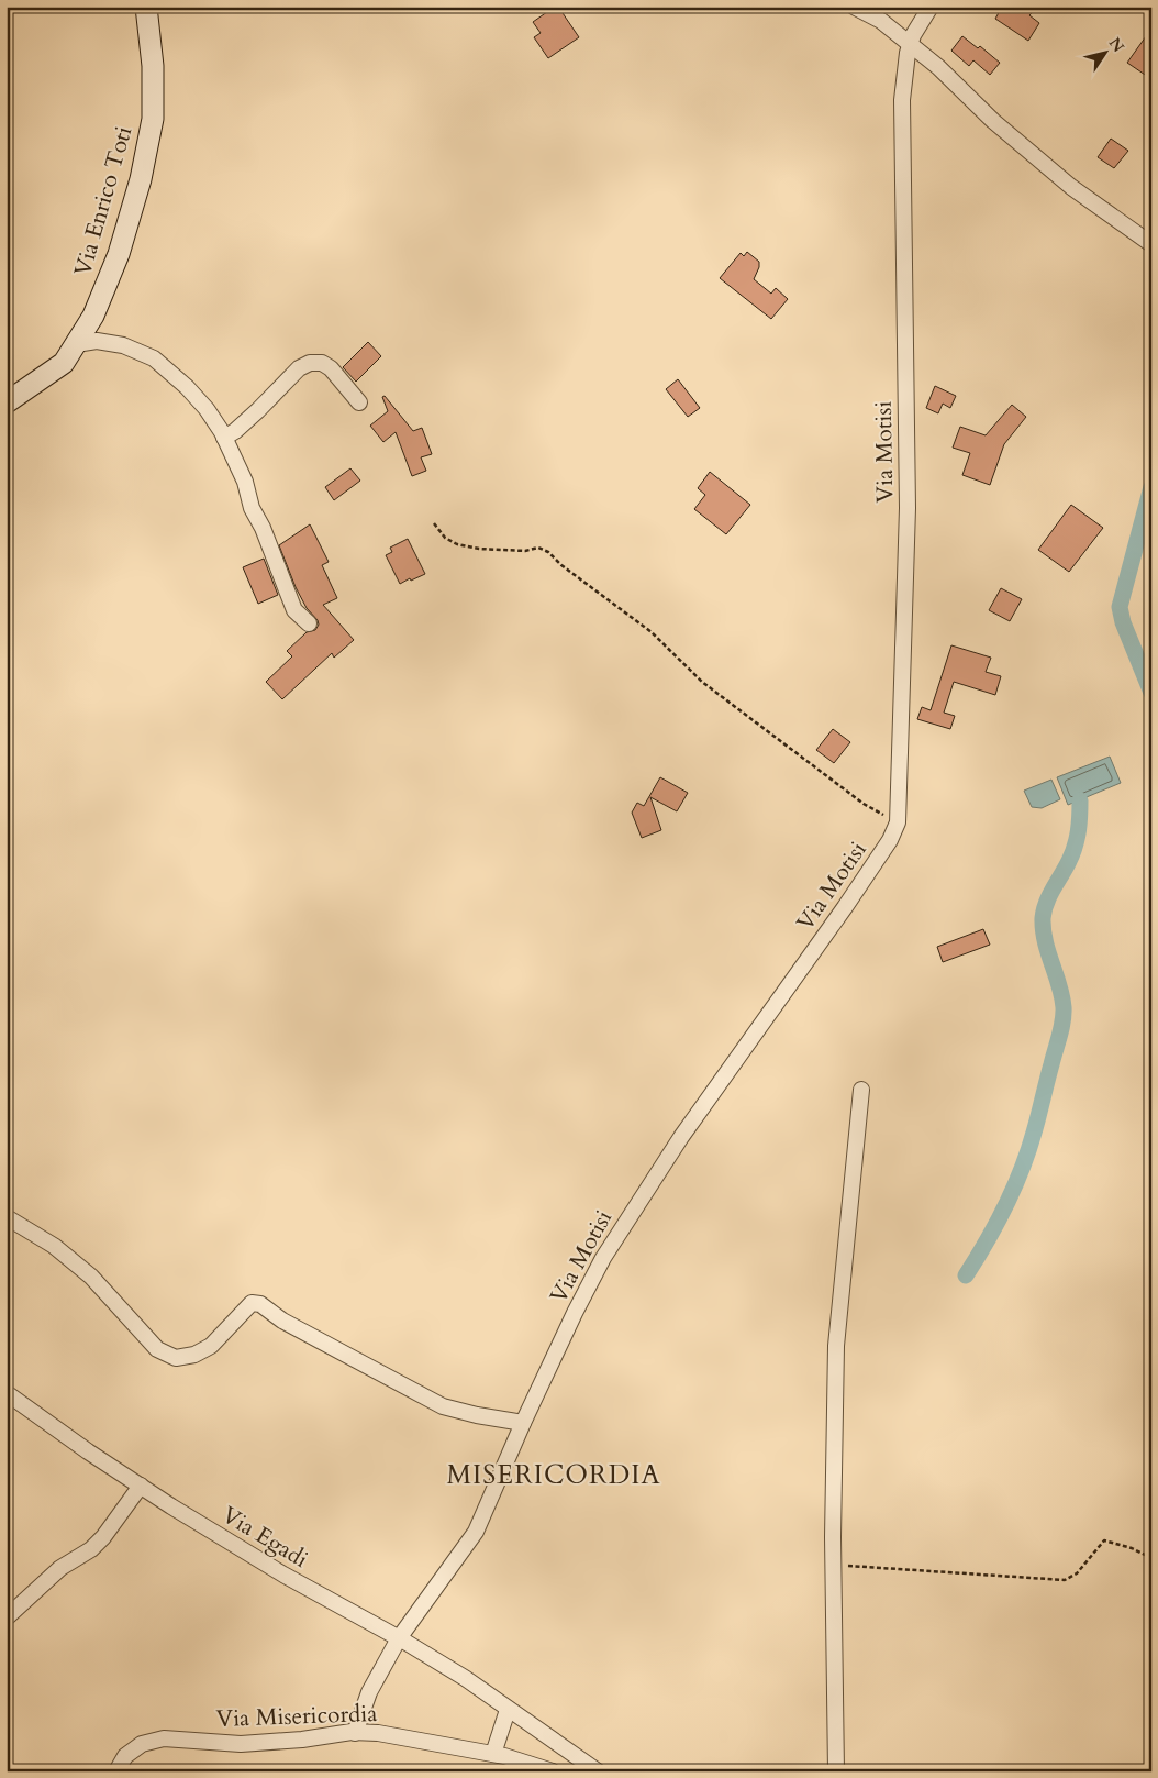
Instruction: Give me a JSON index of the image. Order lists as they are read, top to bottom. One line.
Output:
{"streets":{"main road":["Via Enrico Toti"],"street":["Via Motisi","Via Egadi","Via Misericordia"]},"crossings":[["Via Motisi","Via Egadi"],["Via Motisi","Via Misericordia"]],"districts":["MISERICORDIA"],"north":"top right"}
